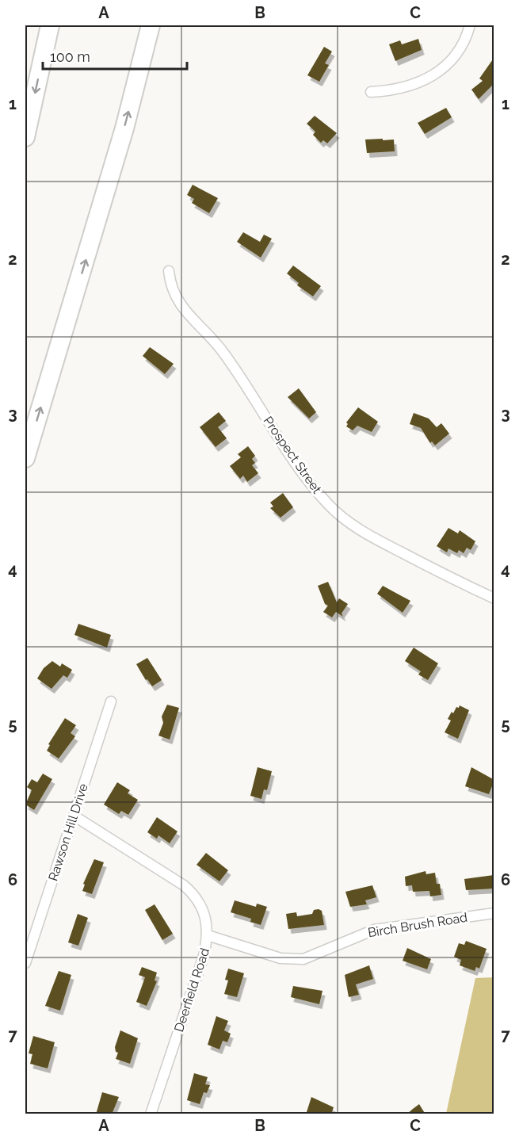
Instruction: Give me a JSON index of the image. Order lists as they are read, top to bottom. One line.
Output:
{"streets":{"street":["Prospect Street","Rawson Hill Drive","Birch Brush Road","Deerfield Road"]},"crossings":[["Rawson Hill Drive","Deerfield Road"],["Birch Brush Road","Deerfield Road"]],"scale_bar":"100 m","grid":{"columns":["A","B","C"],"rows":["1","2","3","4","5","6","7"]}}
